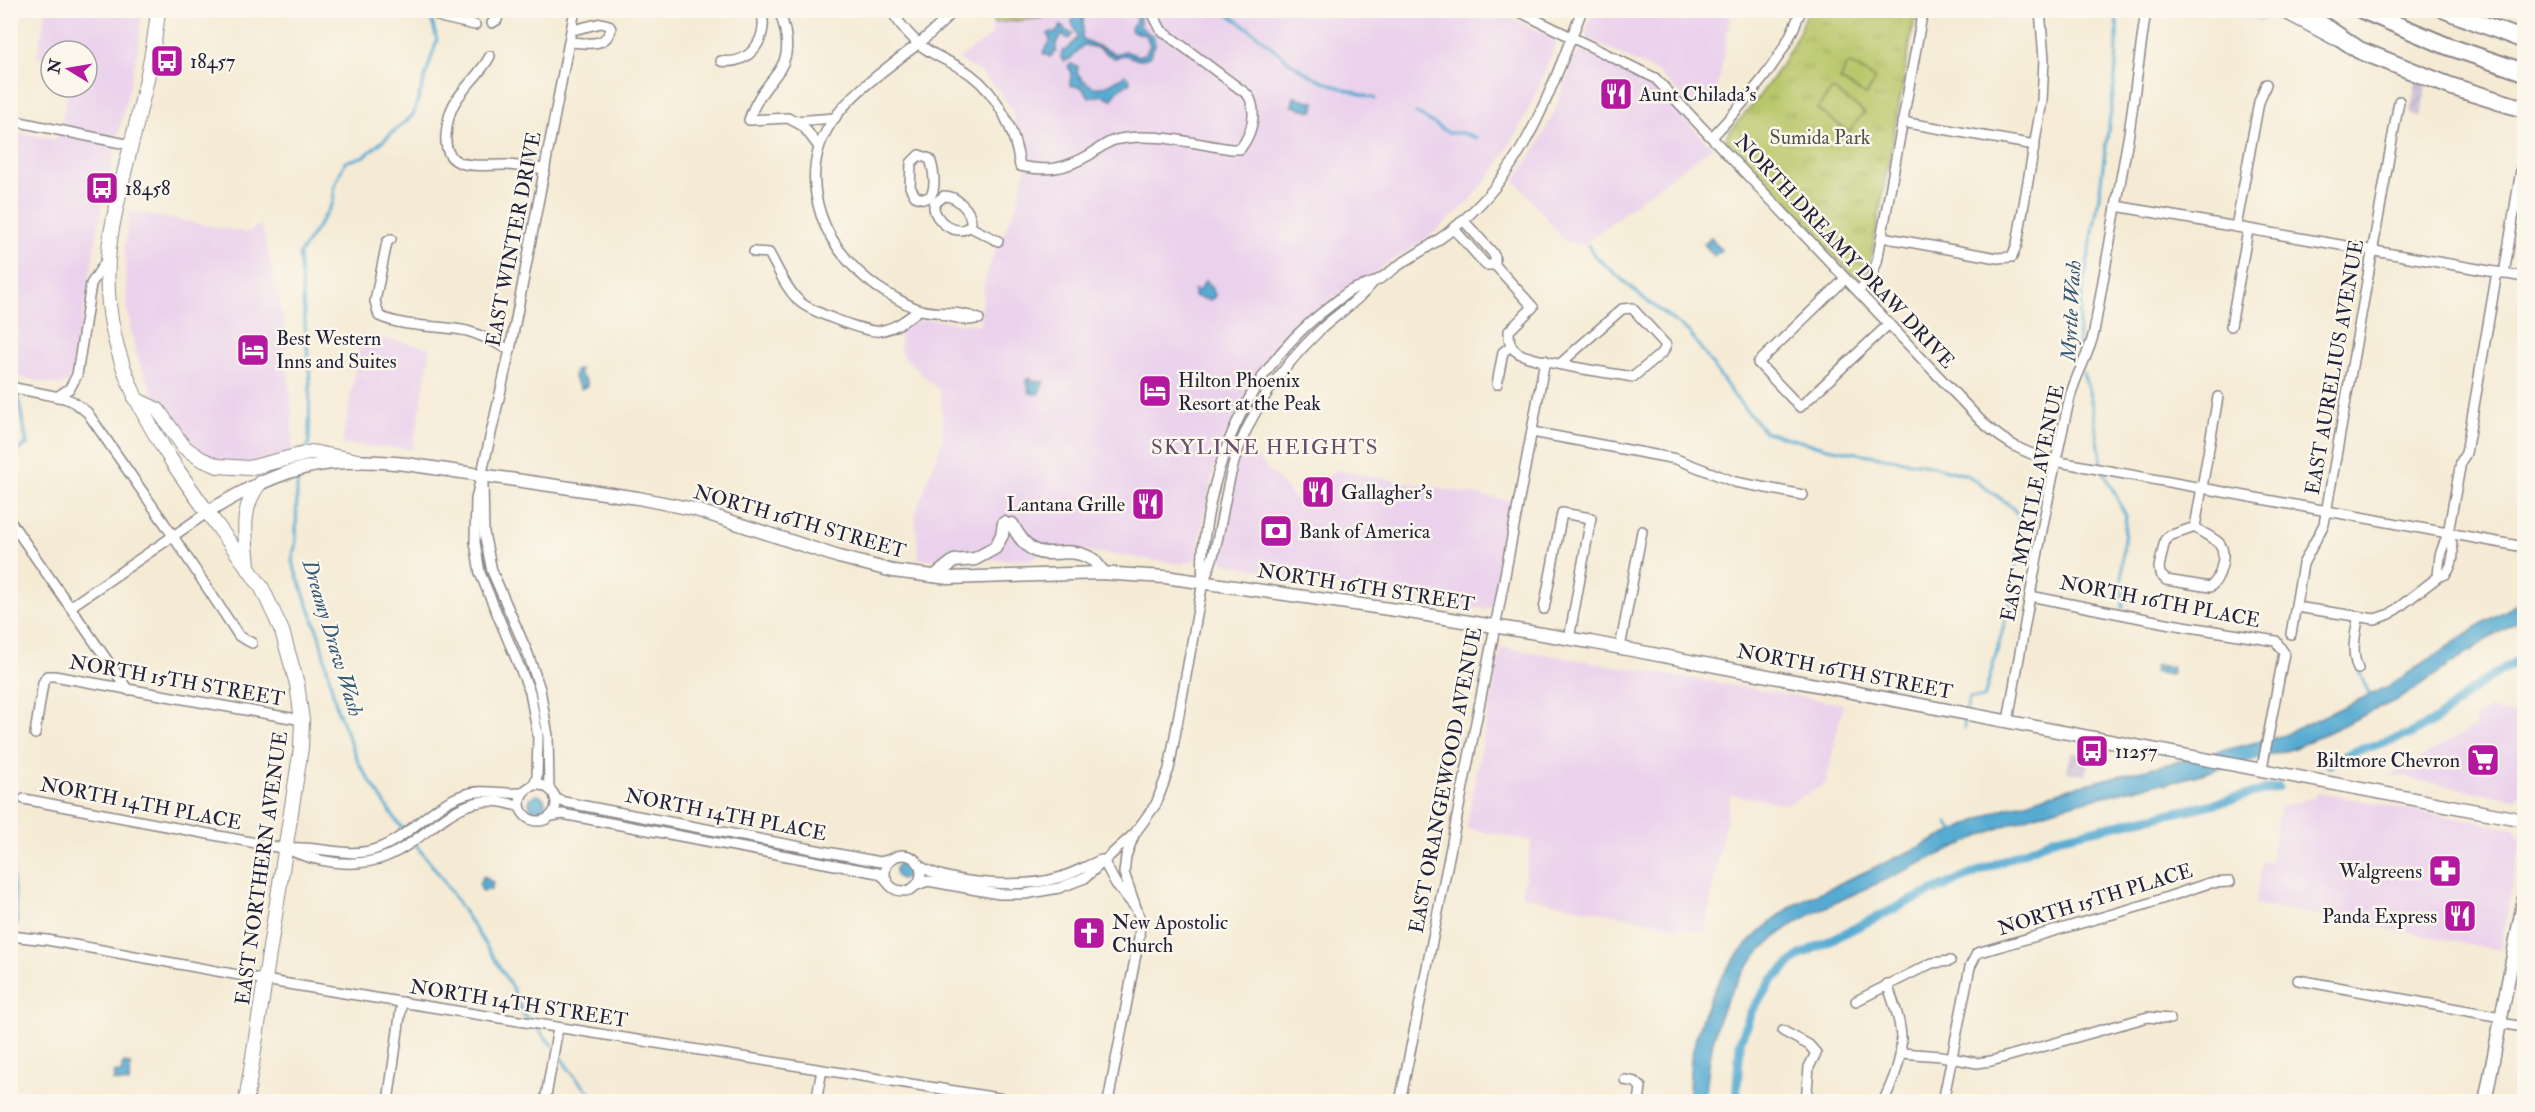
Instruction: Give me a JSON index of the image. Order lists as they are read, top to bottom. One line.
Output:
{"streets":{"main road":["NORTH 16TH STREET","EAST NORTHERN AVENUE"],"street":["EAST WINTER DRIVE","NORTH DREAMY DRAW DRIVE","EAST AURELIUS AVENUE","EAST MYRTLE AVENUE","NORTH 16TH PLACE","NORTH 15TH STREET","EAST ORANGEWOOD AVENUE","NORTH 14TH PLACE","NORTH 15TH PLACE","NORTH 14TH STREET"]},"crossings":[["EAST WINTER DRIVE","NORTH 16TH STREET"],["EAST WINTER DRIVE","NORTH 14TH PLACE"],["NORTH DREAMY DRAW DRIVE","EAST AURELIUS AVENUE"],["NORTH DREAMY DRAW DRIVE","EAST MYRTLE AVENUE"],["EAST MYRTLE AVENUE","NORTH 16TH STREET"],["EAST MYRTLE AVENUE","NORTH 16TH PLACE"],["NORTH 16TH STREET","NORTH 16TH PLACE"],["NORTH 16TH STREET","EAST ORANGEWOOD AVENUE"],["NORTH 15TH STREET","EAST NORTHERN AVENUE"],["NORTH 14TH PLACE","EAST NORTHERN AVENUE"],["EAST NORTHERN AVENUE","NORTH 14TH STREET"]],"districts":["SKYLINE HEIGHTS"],"water":["Myrtle Wash","Dreamy Draw Wash"],"parks":["Sumida Park"],"places":{"bus stop":["18457","18458","11257"],"restaurant":["Aunt Chilada's","Gallagher's","Lantana Grille","Panda Express"],"hotel":["Best Western Inns and Suites","Hilton Phoenix Resort at the Peak"],"bank":["Bank of America"],"supermarket":["Biltmore Chevron"],"pharmacy":["Walgreens"],"church":["New Apostolic Church"]},"north":"left"}
